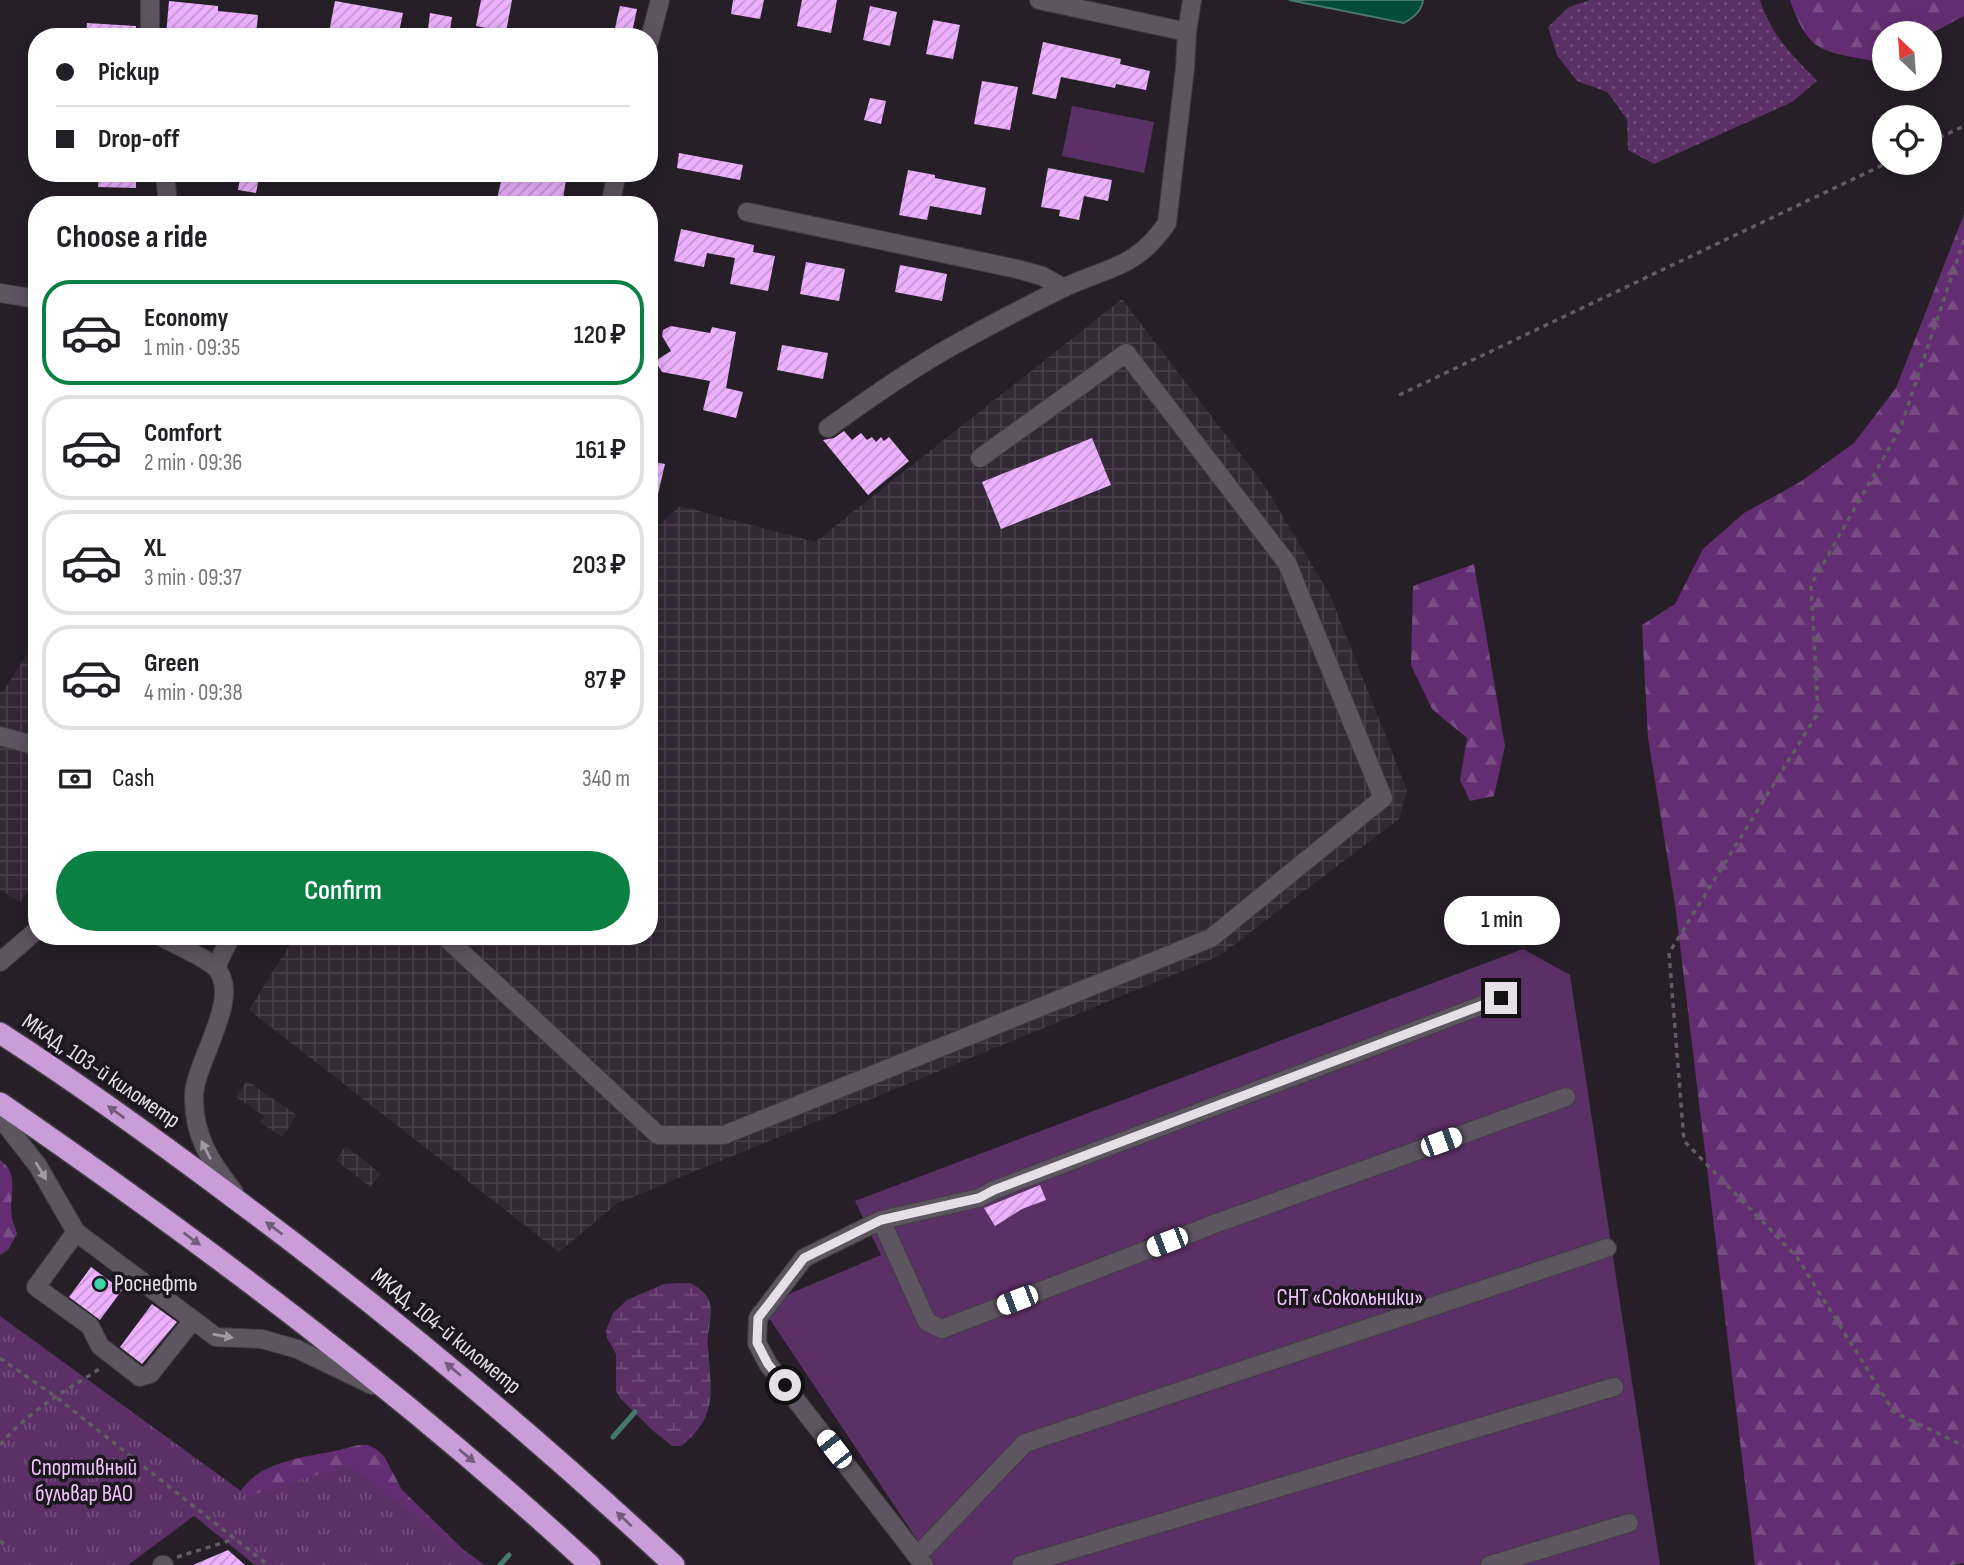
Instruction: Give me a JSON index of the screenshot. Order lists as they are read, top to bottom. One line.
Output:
{"streets":{"highway":["МКАД, 103-й километр","МКАД, 104-й километр"]},"crossings":[["МКАД, 103-й километр","МКАД, 104-й километр"]],"parks":["СНТ «Сокольники»","Спортивный бульвар ВАО"],"places":["Роснефть"],"north":"top left","page":{"banner":["Pickup","Drop-off"],"heading":"Choose a ride","list":[{"name":"Economy","note":"1 min · 09:35","value":"120 ₽"},{"name":"Comfort","note":"2 min · 09:36","value":"161 ₽"},{"name":"XL","note":"3 min · 09:37","value":"203 ₽"},{"name":"Green","note":"4 min · 09:38","value":"87 ₽"}],"pay":["Cash","340 m"],"buttons":"Confirm","bubble":"1 min"}}
